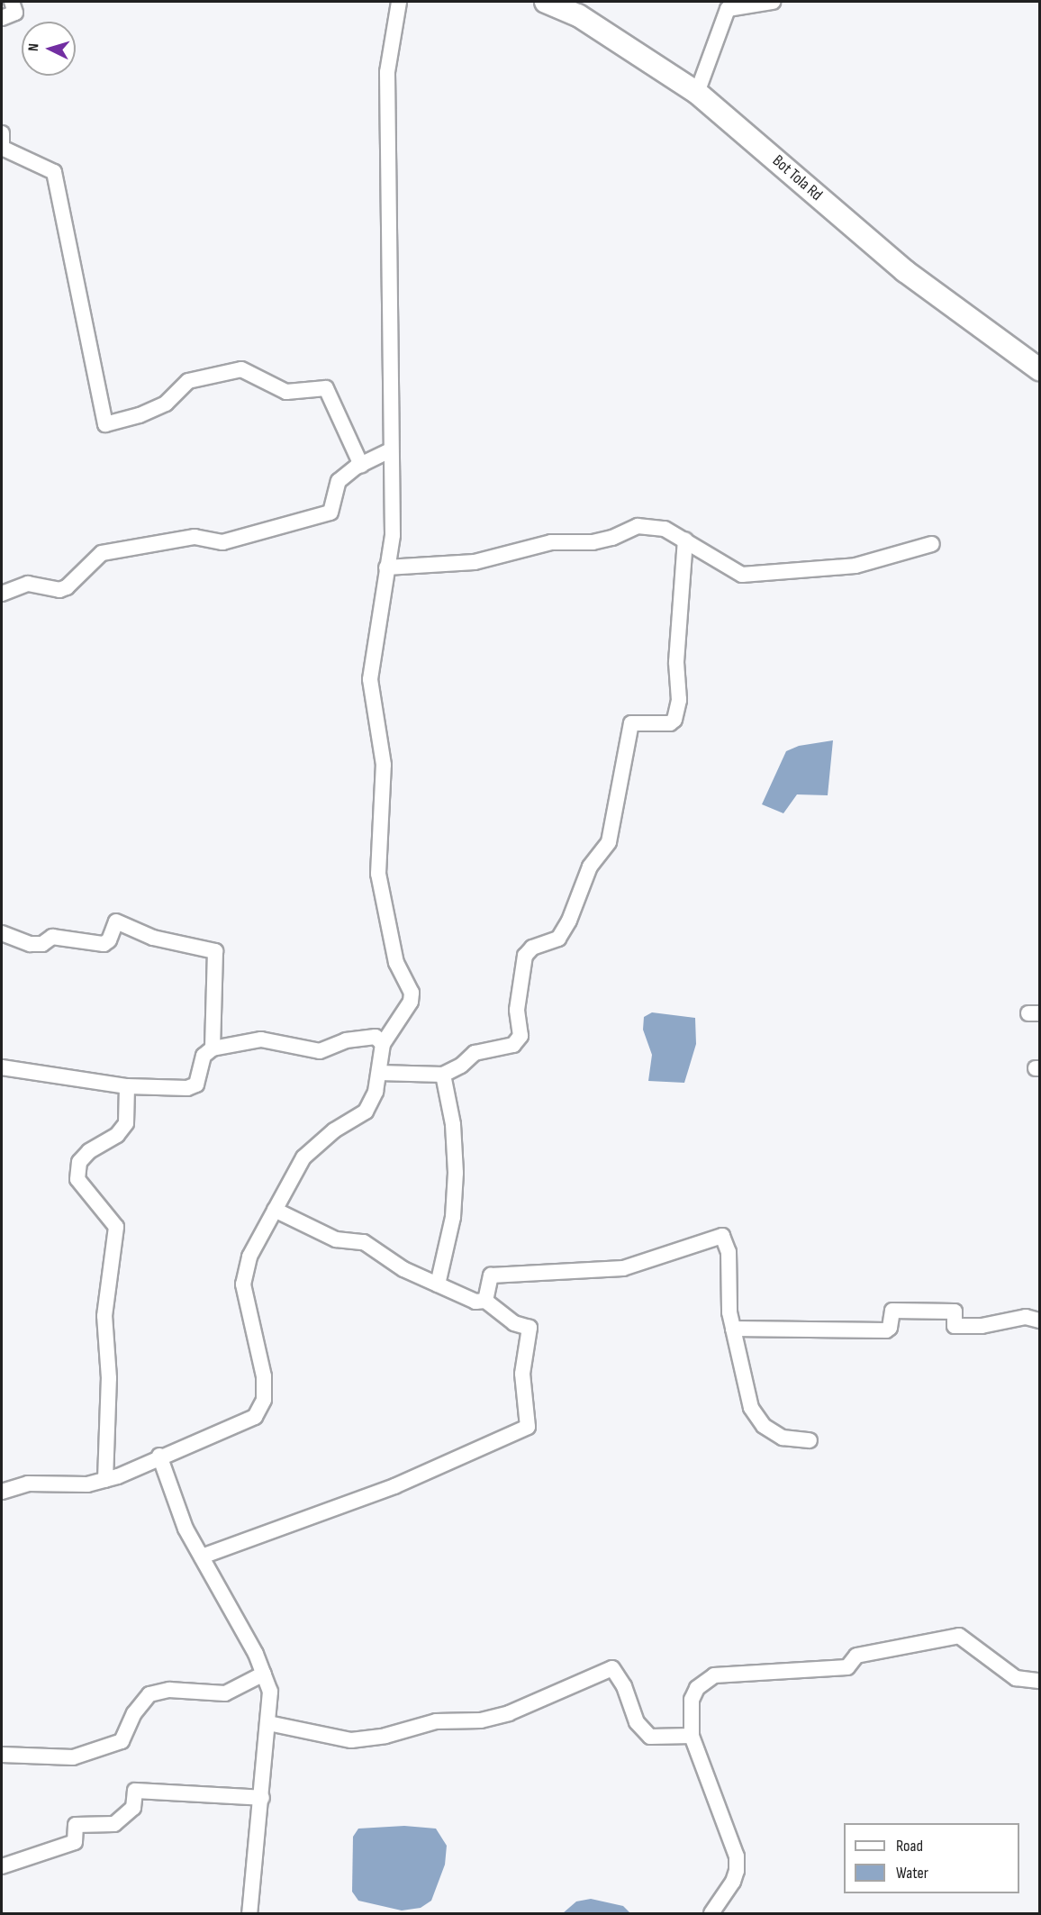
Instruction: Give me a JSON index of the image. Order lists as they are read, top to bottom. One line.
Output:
{"streets":{"main road":["Bot Tola Rd"]},"legend":["Road","Water"],"north":"left"}
